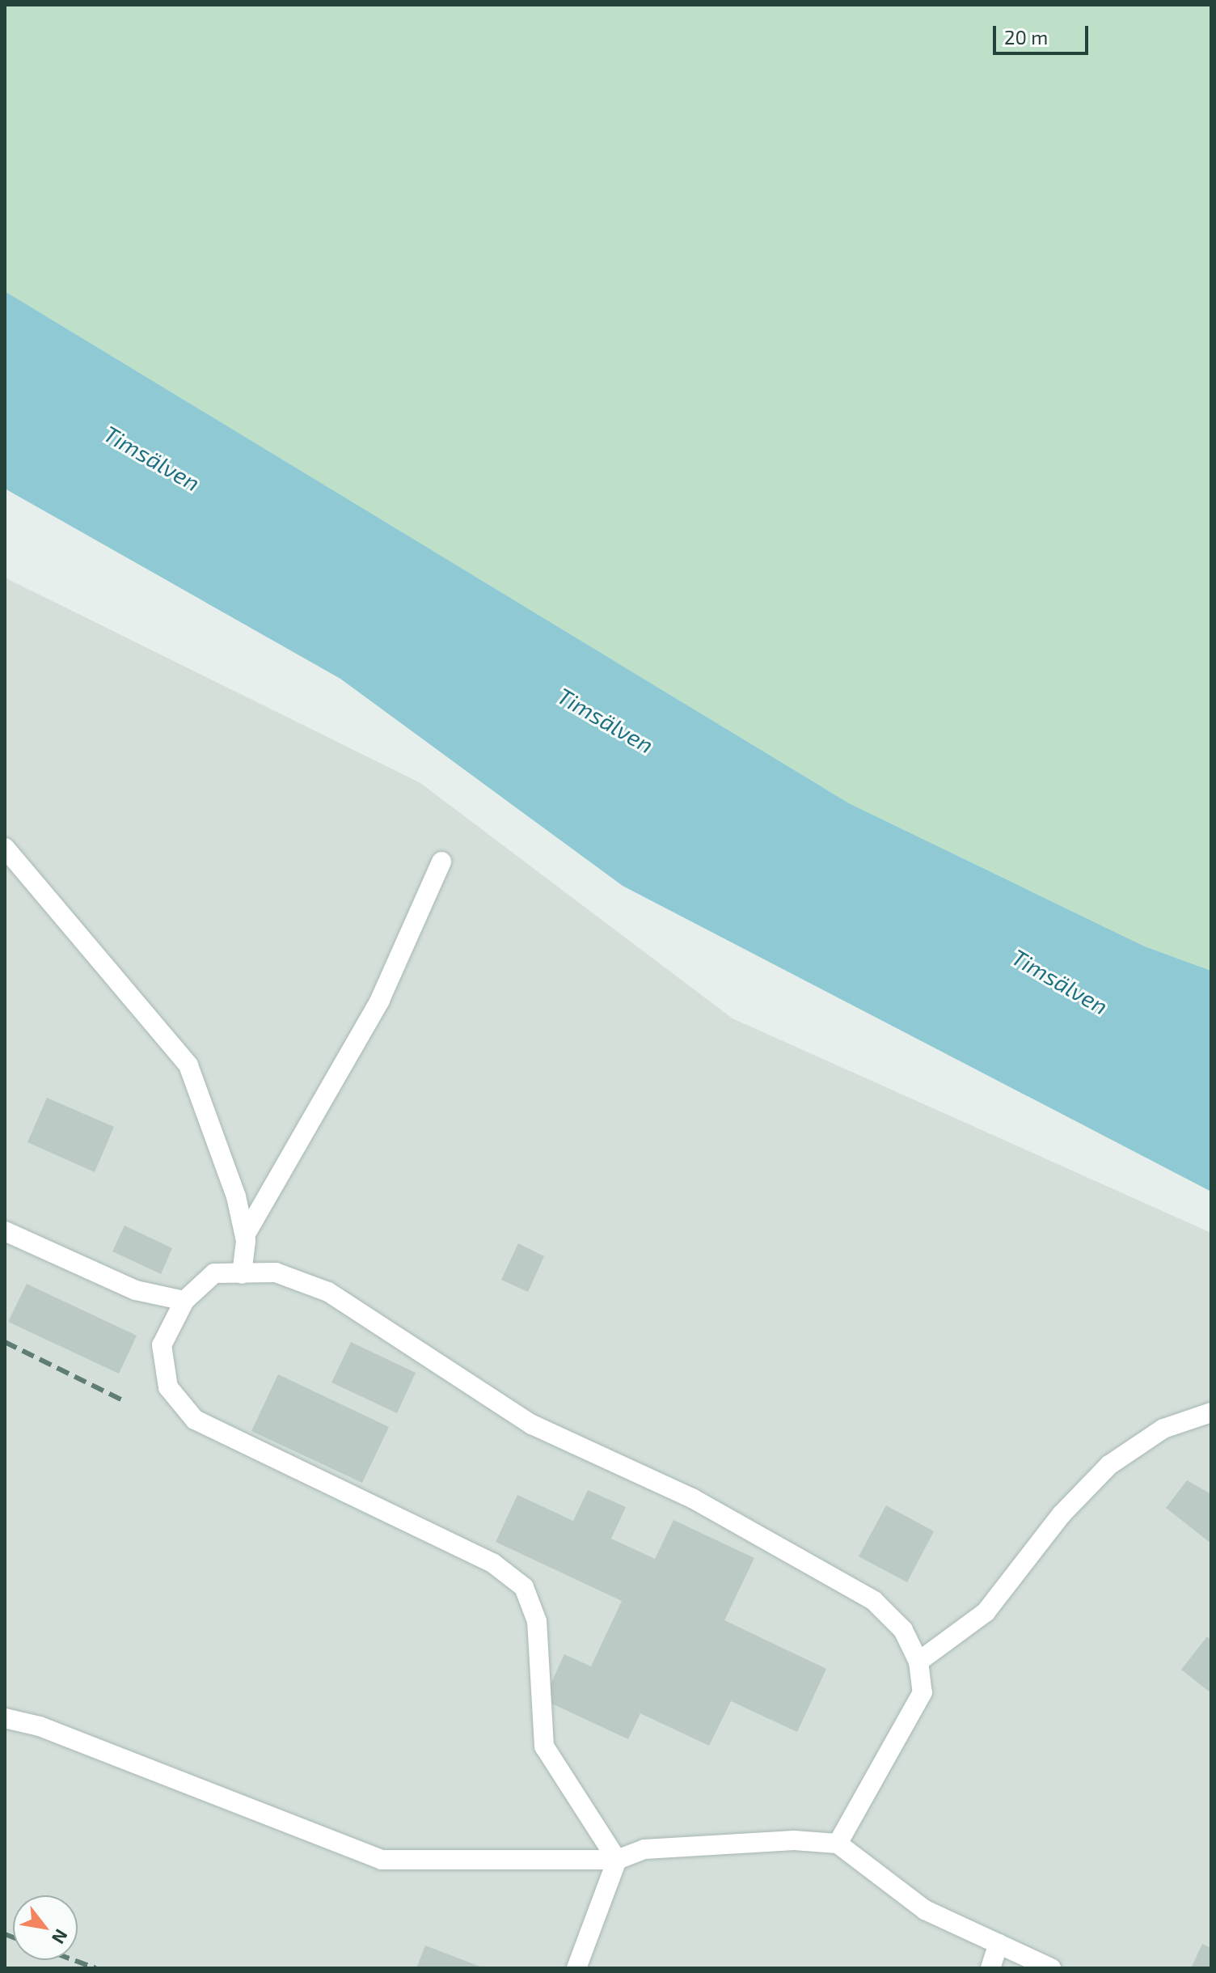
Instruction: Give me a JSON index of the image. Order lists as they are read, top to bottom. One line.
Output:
{"water":["Timsälven"],"scale_bar":"20 m","north":"bottom right"}
